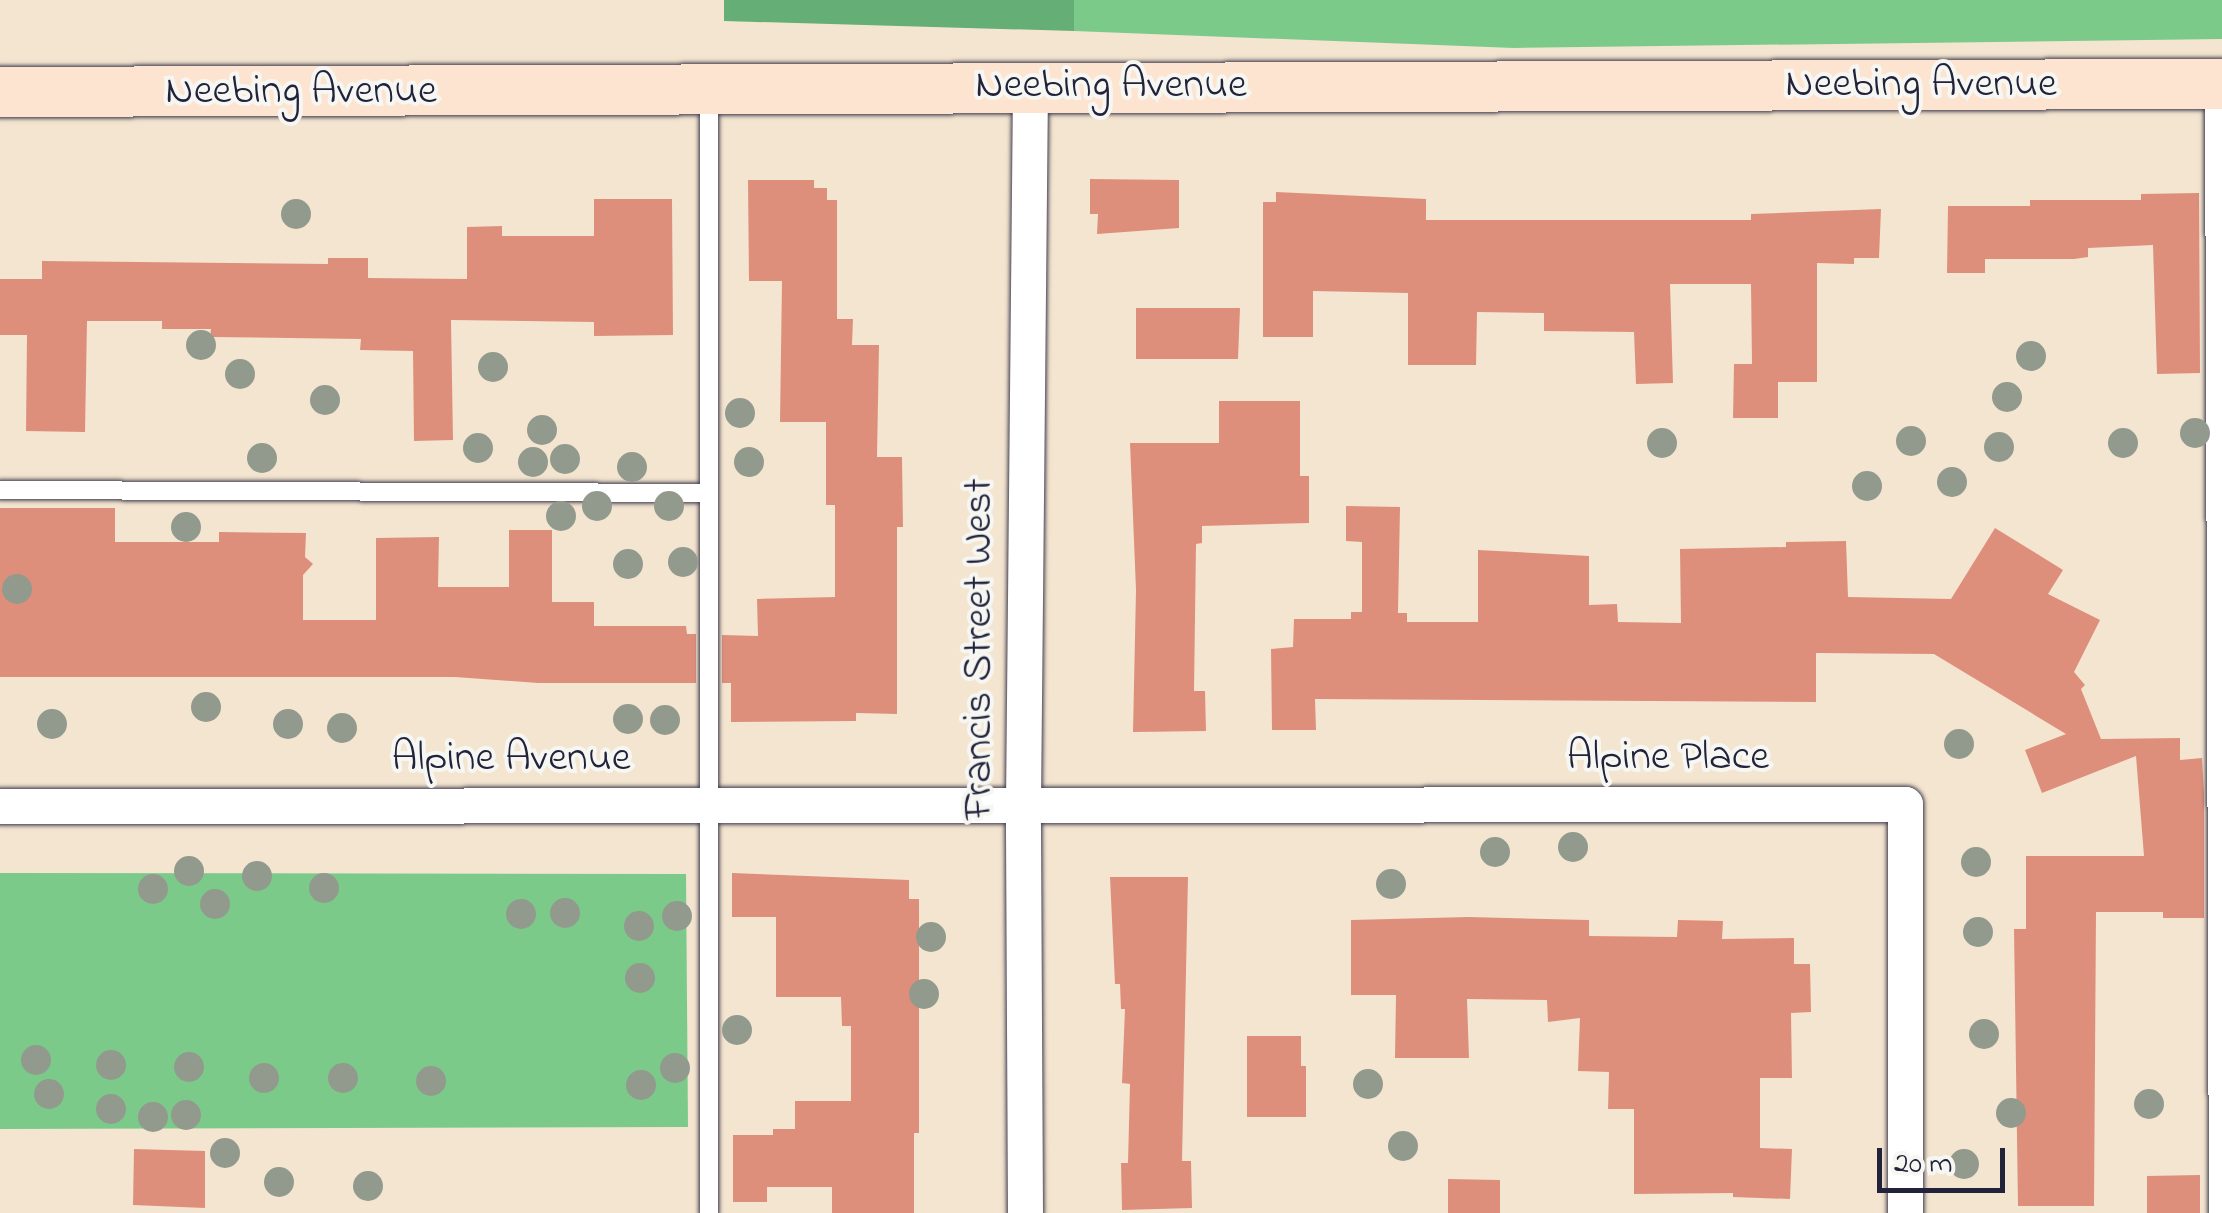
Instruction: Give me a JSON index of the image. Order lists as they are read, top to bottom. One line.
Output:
{"streets":{"main road":["Neebing Avenue"],"street":["Francis Street West","Alpine Place","Alpine Avenue"]},"crossings":[["Neebing Avenue","Francis Street West"],["Francis Street West","Alpine Place"],["Francis Street West","Alpine Avenue"],["Alpine Place","Alpine Avenue"]],"scale_bar":"20 m"}
